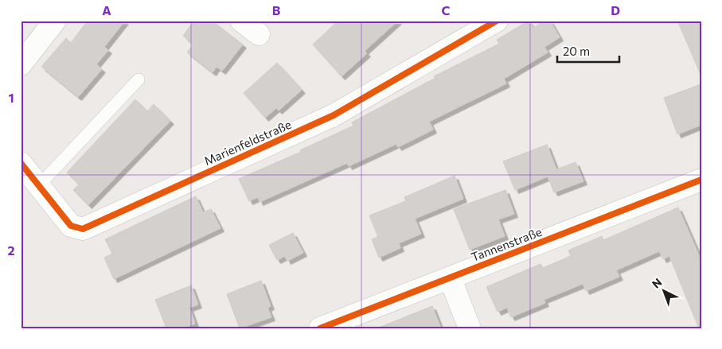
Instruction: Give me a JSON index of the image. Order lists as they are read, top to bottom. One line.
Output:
{"streets":{"street":["Marienfeldstraße","Tannenstraße"]},"scale_bar":"20 m","north":"top left","grid":{"columns":["A","B","C","D"],"rows":["1","2"]}}
